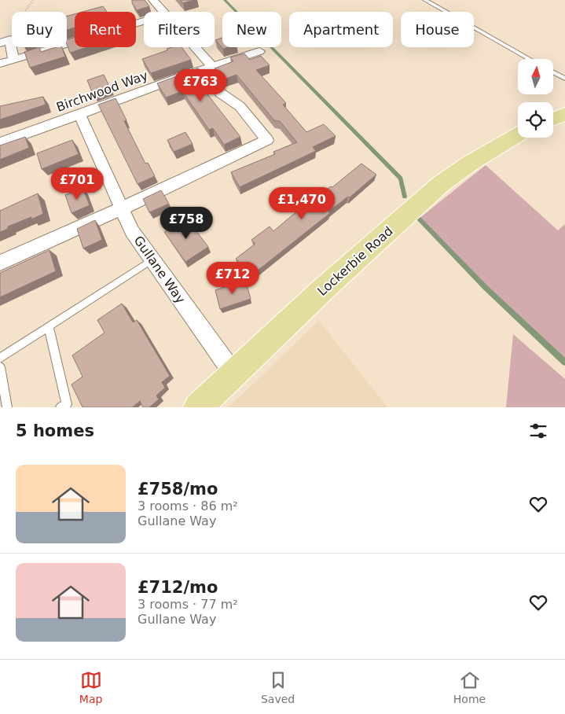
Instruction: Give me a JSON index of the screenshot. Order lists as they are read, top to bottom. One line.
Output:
{"streets":{"main road":["Lockerbie Road"],"street":["Birchwood Way","Gullane Way"]},"crossings":[["Birchwood Way","Gullane Way"],["Lockerbie Road","Gullane Way"]],"north":"top","page":{"chip":["Buy","Rent","Filters","New","Apartment","House"],"price":["£763","£701","£1,470","£758","£712"],"heading":"5 homes","list":[{"name":"£758/mo","note":"3 rooms · 86 m² · Gullane Way"},{"name":"£712/mo","note":"3 rooms · 77 m² · Gullane Way"}],"tabs":["Map","Saved","Home"]}}
